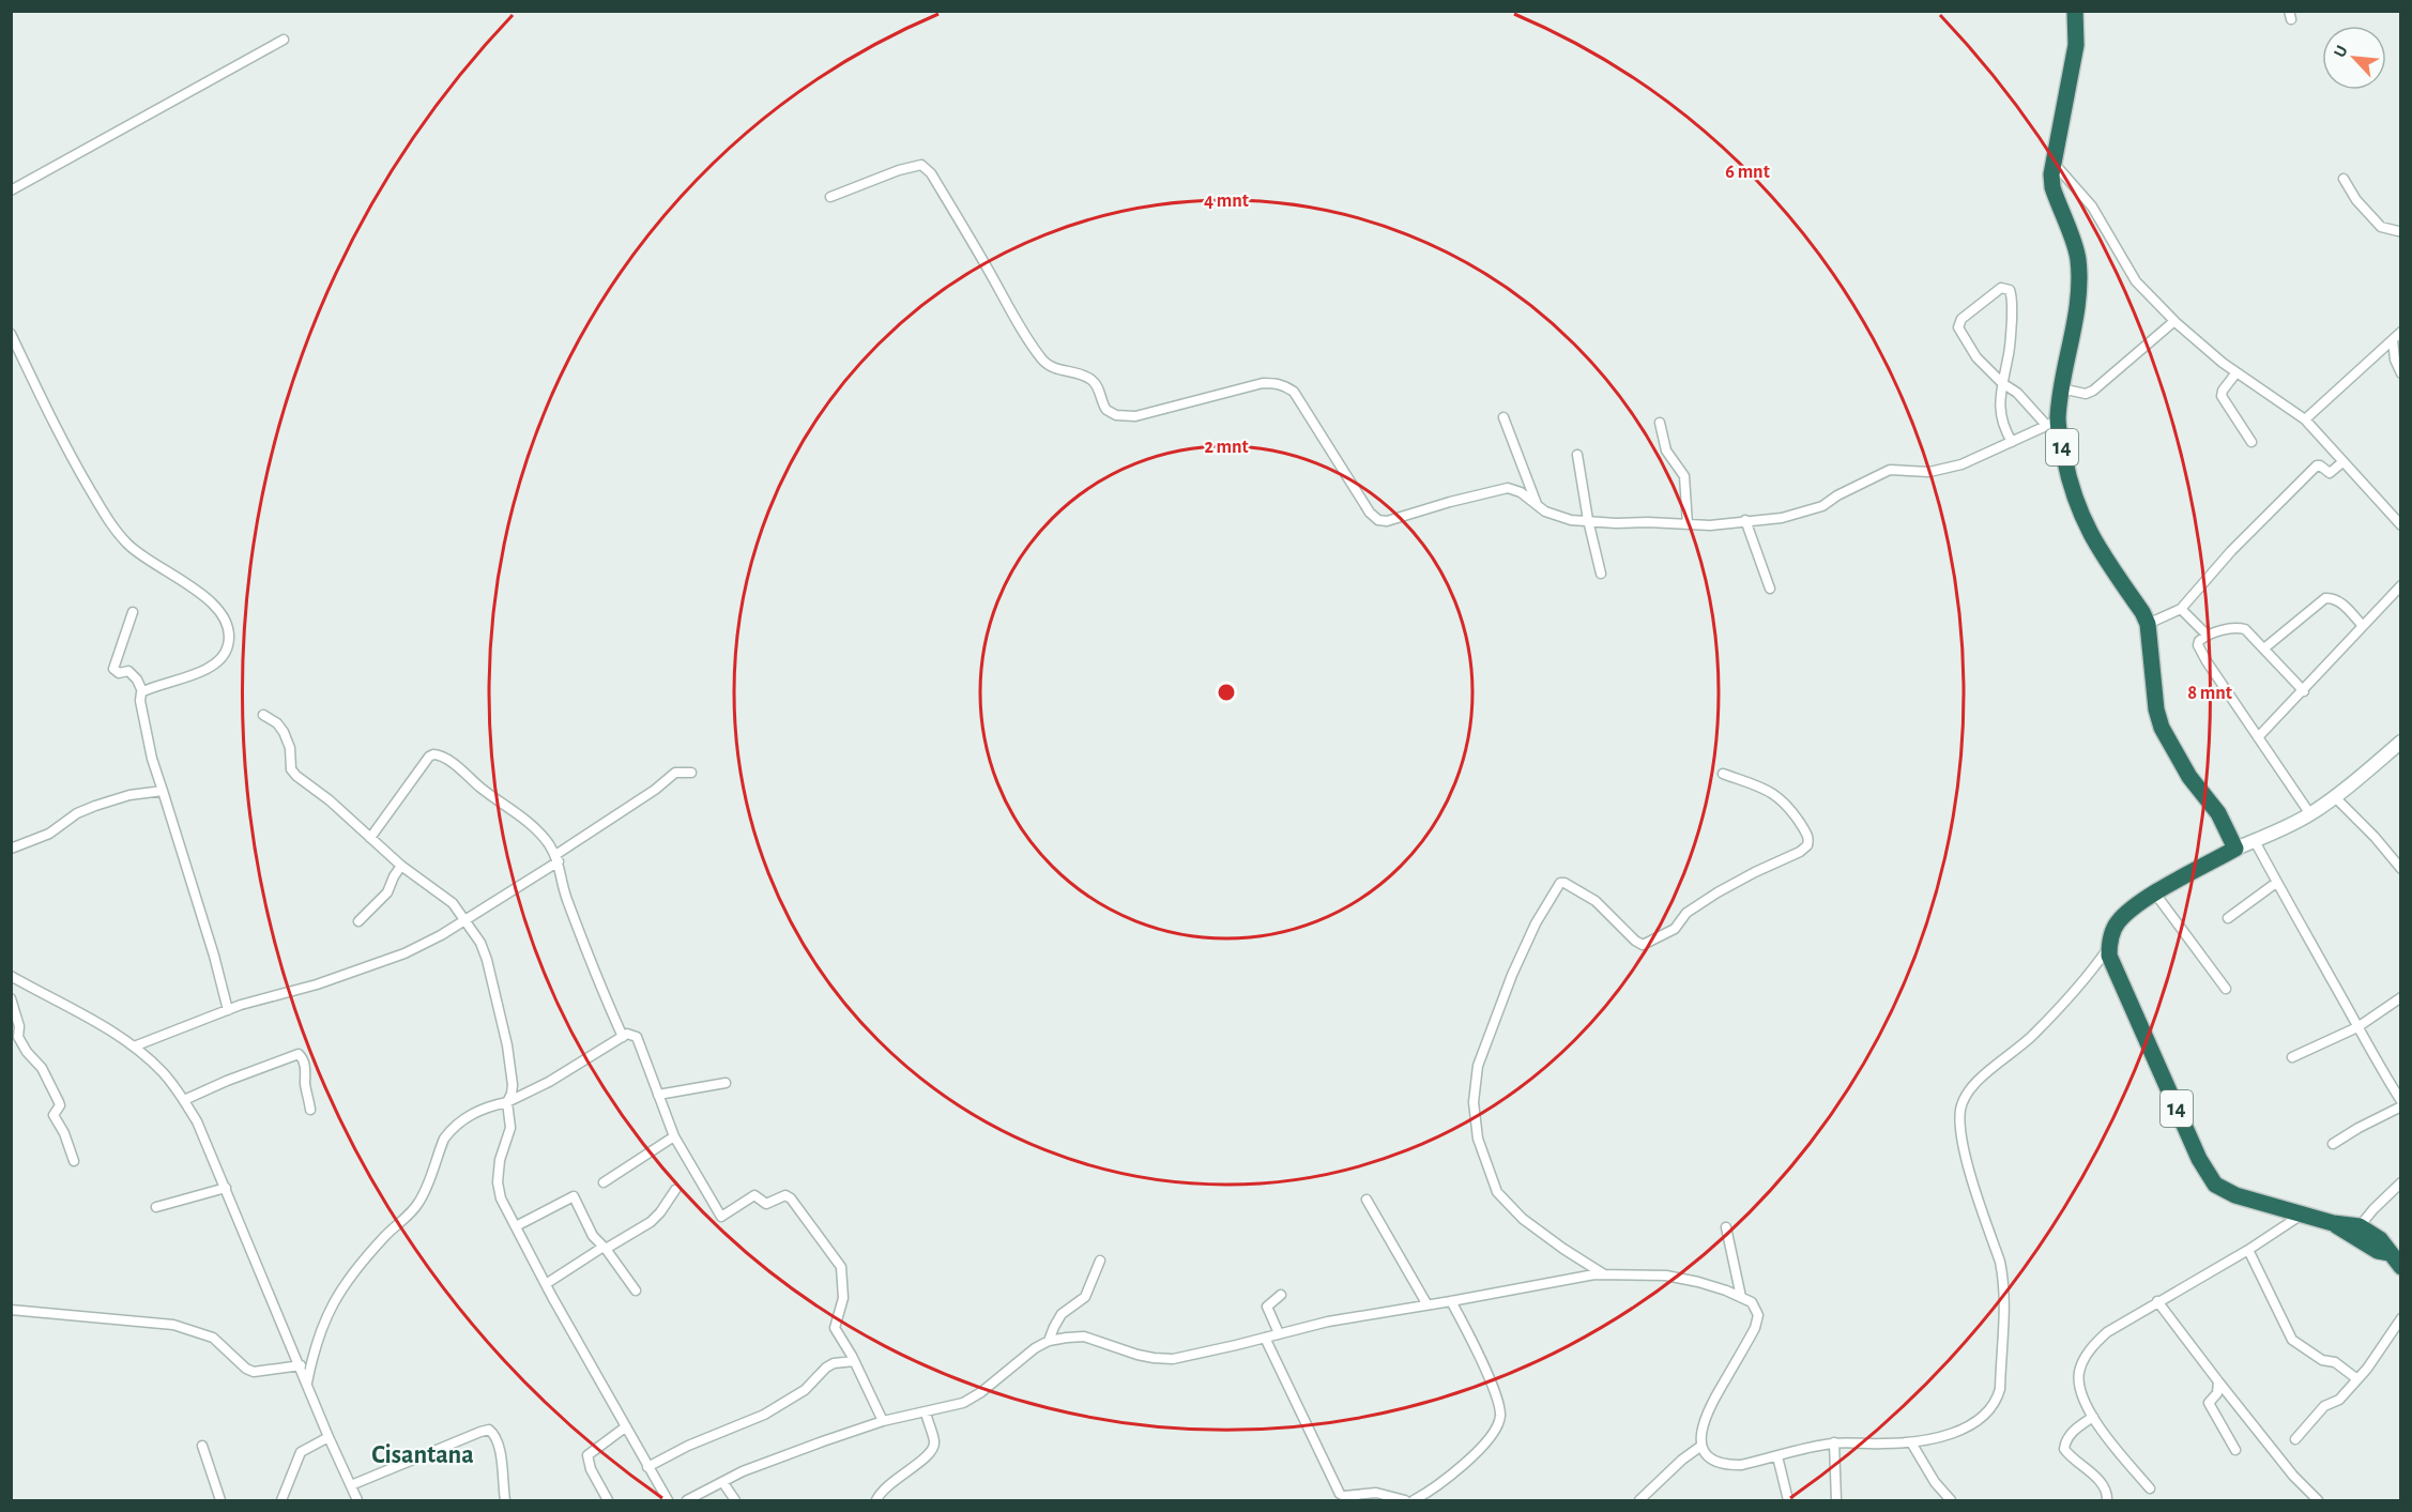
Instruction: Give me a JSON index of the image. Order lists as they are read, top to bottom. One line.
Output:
{"streets":{"highway":["14"]},"districts":["Cisantana"],"north":"top left","rings":["6 mnt","4 mnt","2 mnt","8 mnt"]}
